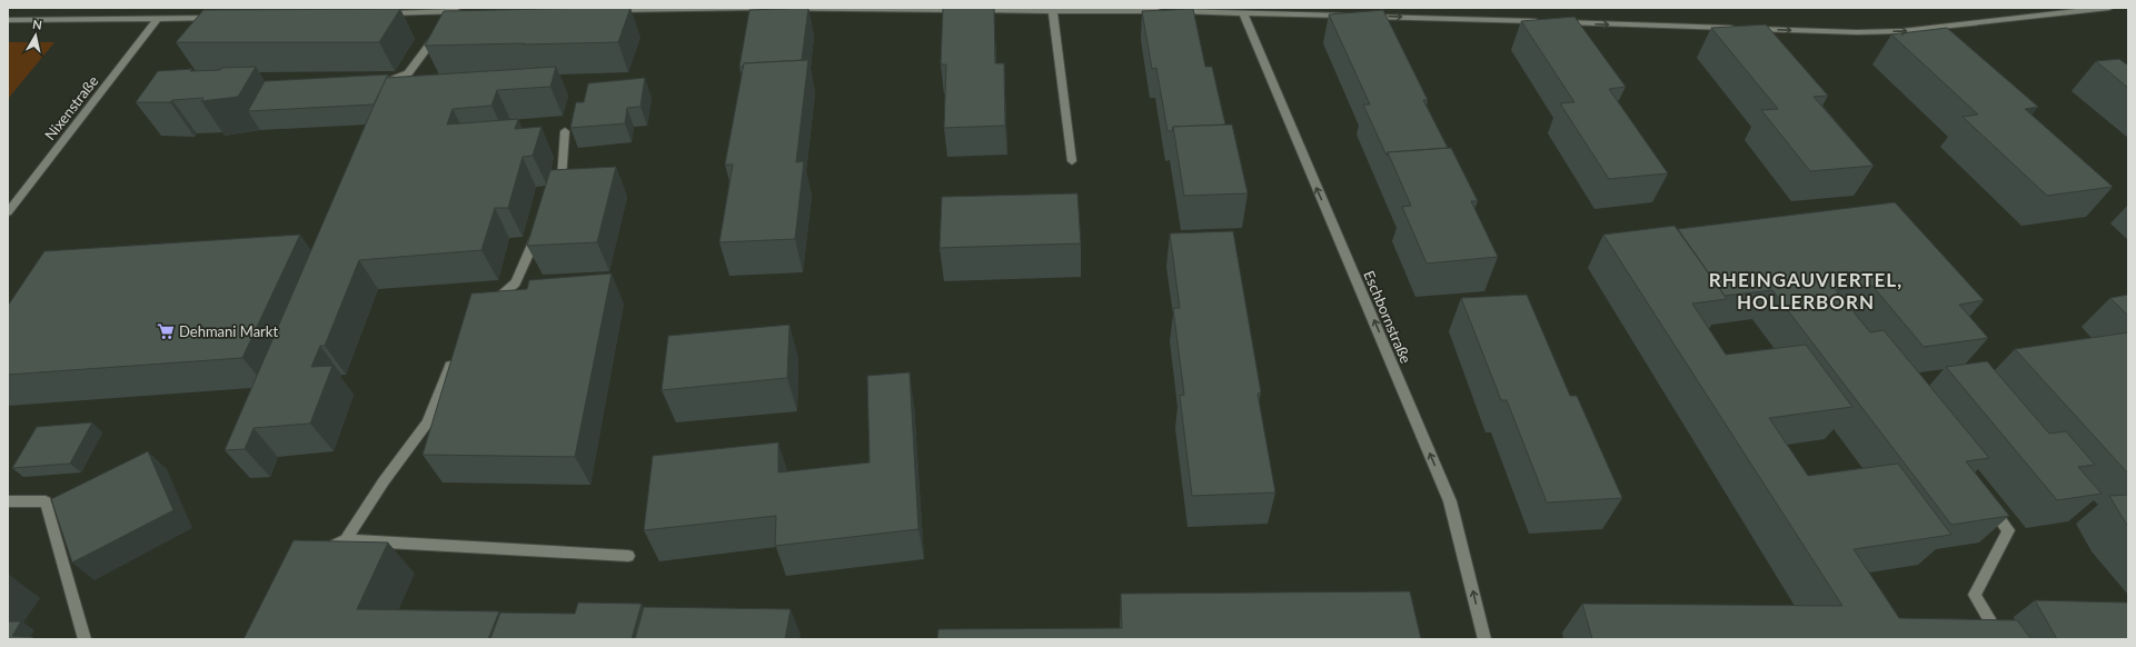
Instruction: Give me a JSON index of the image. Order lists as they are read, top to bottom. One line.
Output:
{"streets":{"street":["Nixenstraße","Eschbornstraße"]},"one_way":["Eschbornstraße"],"districts":["RHEINGAUVIERTEL, HOLLERBORN"],"places":{"supermarket":["Dehmani Markt"]},"north":"top"}
